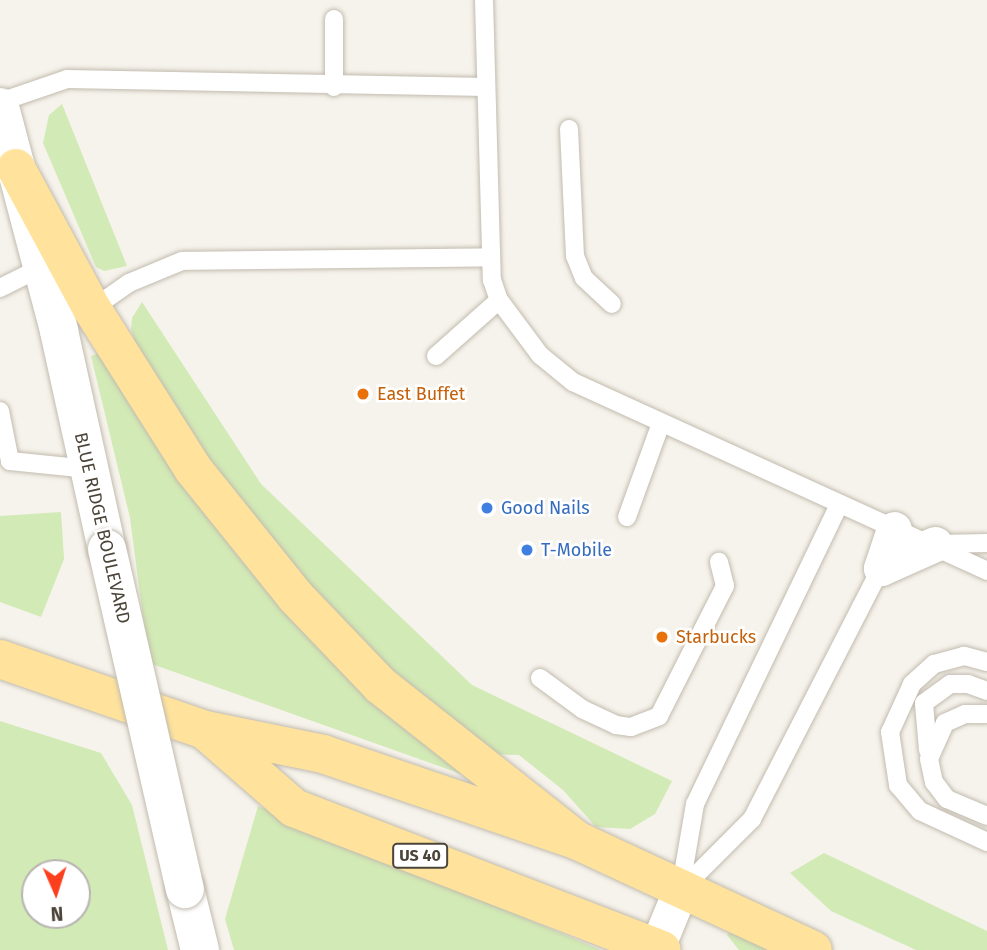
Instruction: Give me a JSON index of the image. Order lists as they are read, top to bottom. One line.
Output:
{"streets":{"main road":["US 40"],"street":["BLUE RIDGE BOULEVARD"]},"places":["East Buffet","Good Nails","T-Mobile","Starbucks"],"north":"bottom"}
